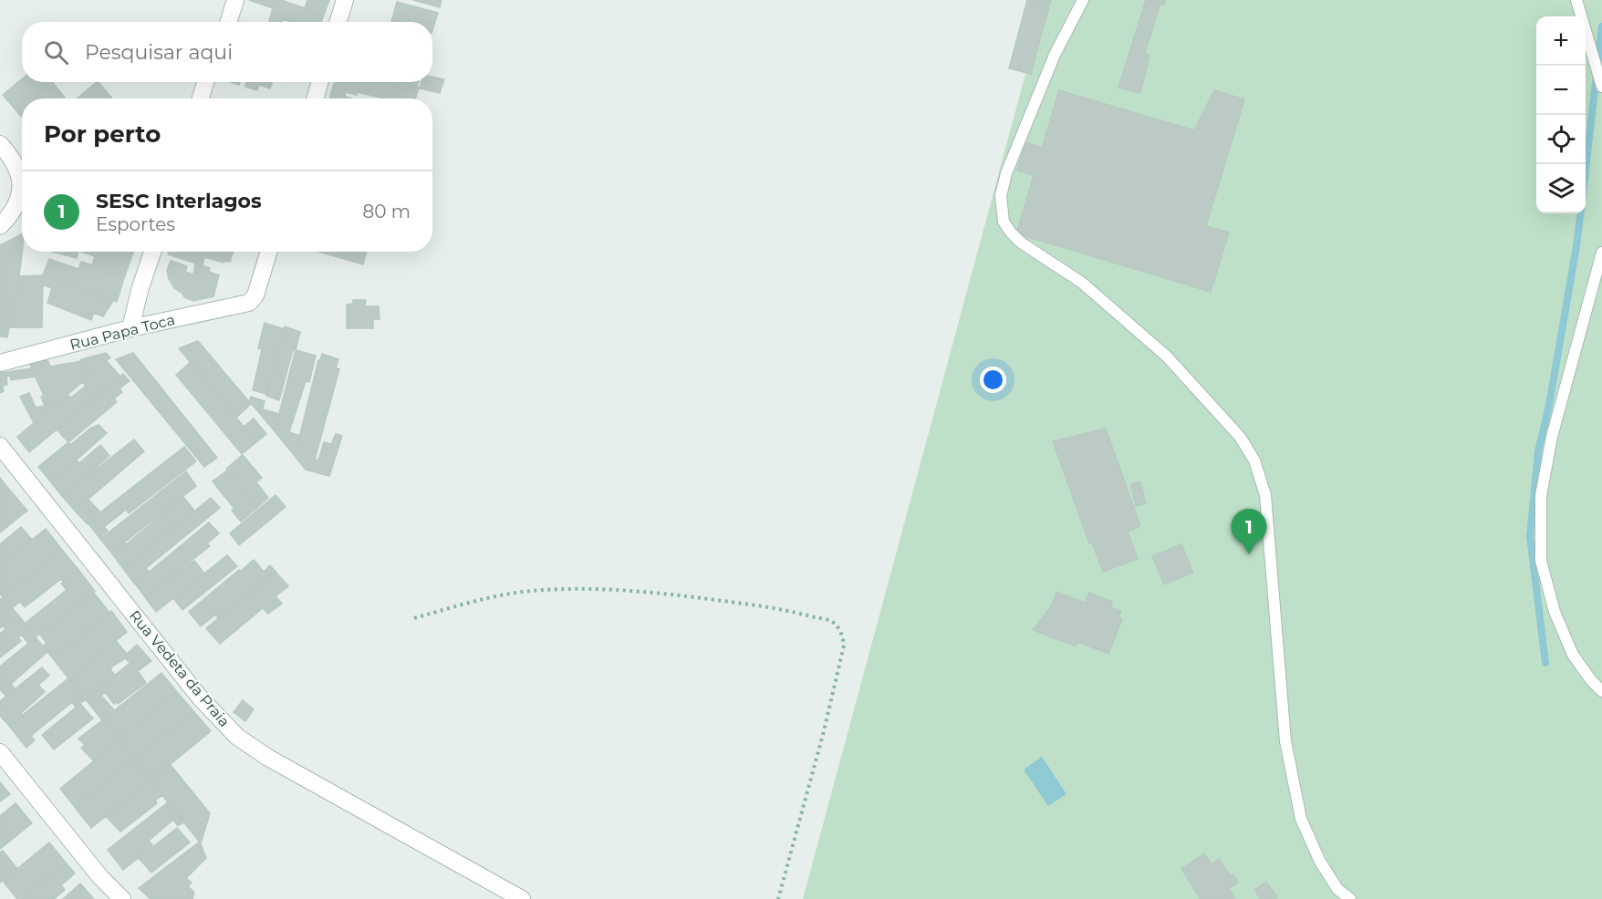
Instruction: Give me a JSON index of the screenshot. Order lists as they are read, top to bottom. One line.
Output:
{"streets":{"street":["Rua Papa Toca","Rua Vedeta da Praia"]},"page":{"map_buttons":["+","−"],"search":"Pesquisar aqui","heading":"Por perto","list":[{"mark":"1","name":"SESC Interlagos","note":"Esportes","value":"80 m"}],"pins":"1"}}
